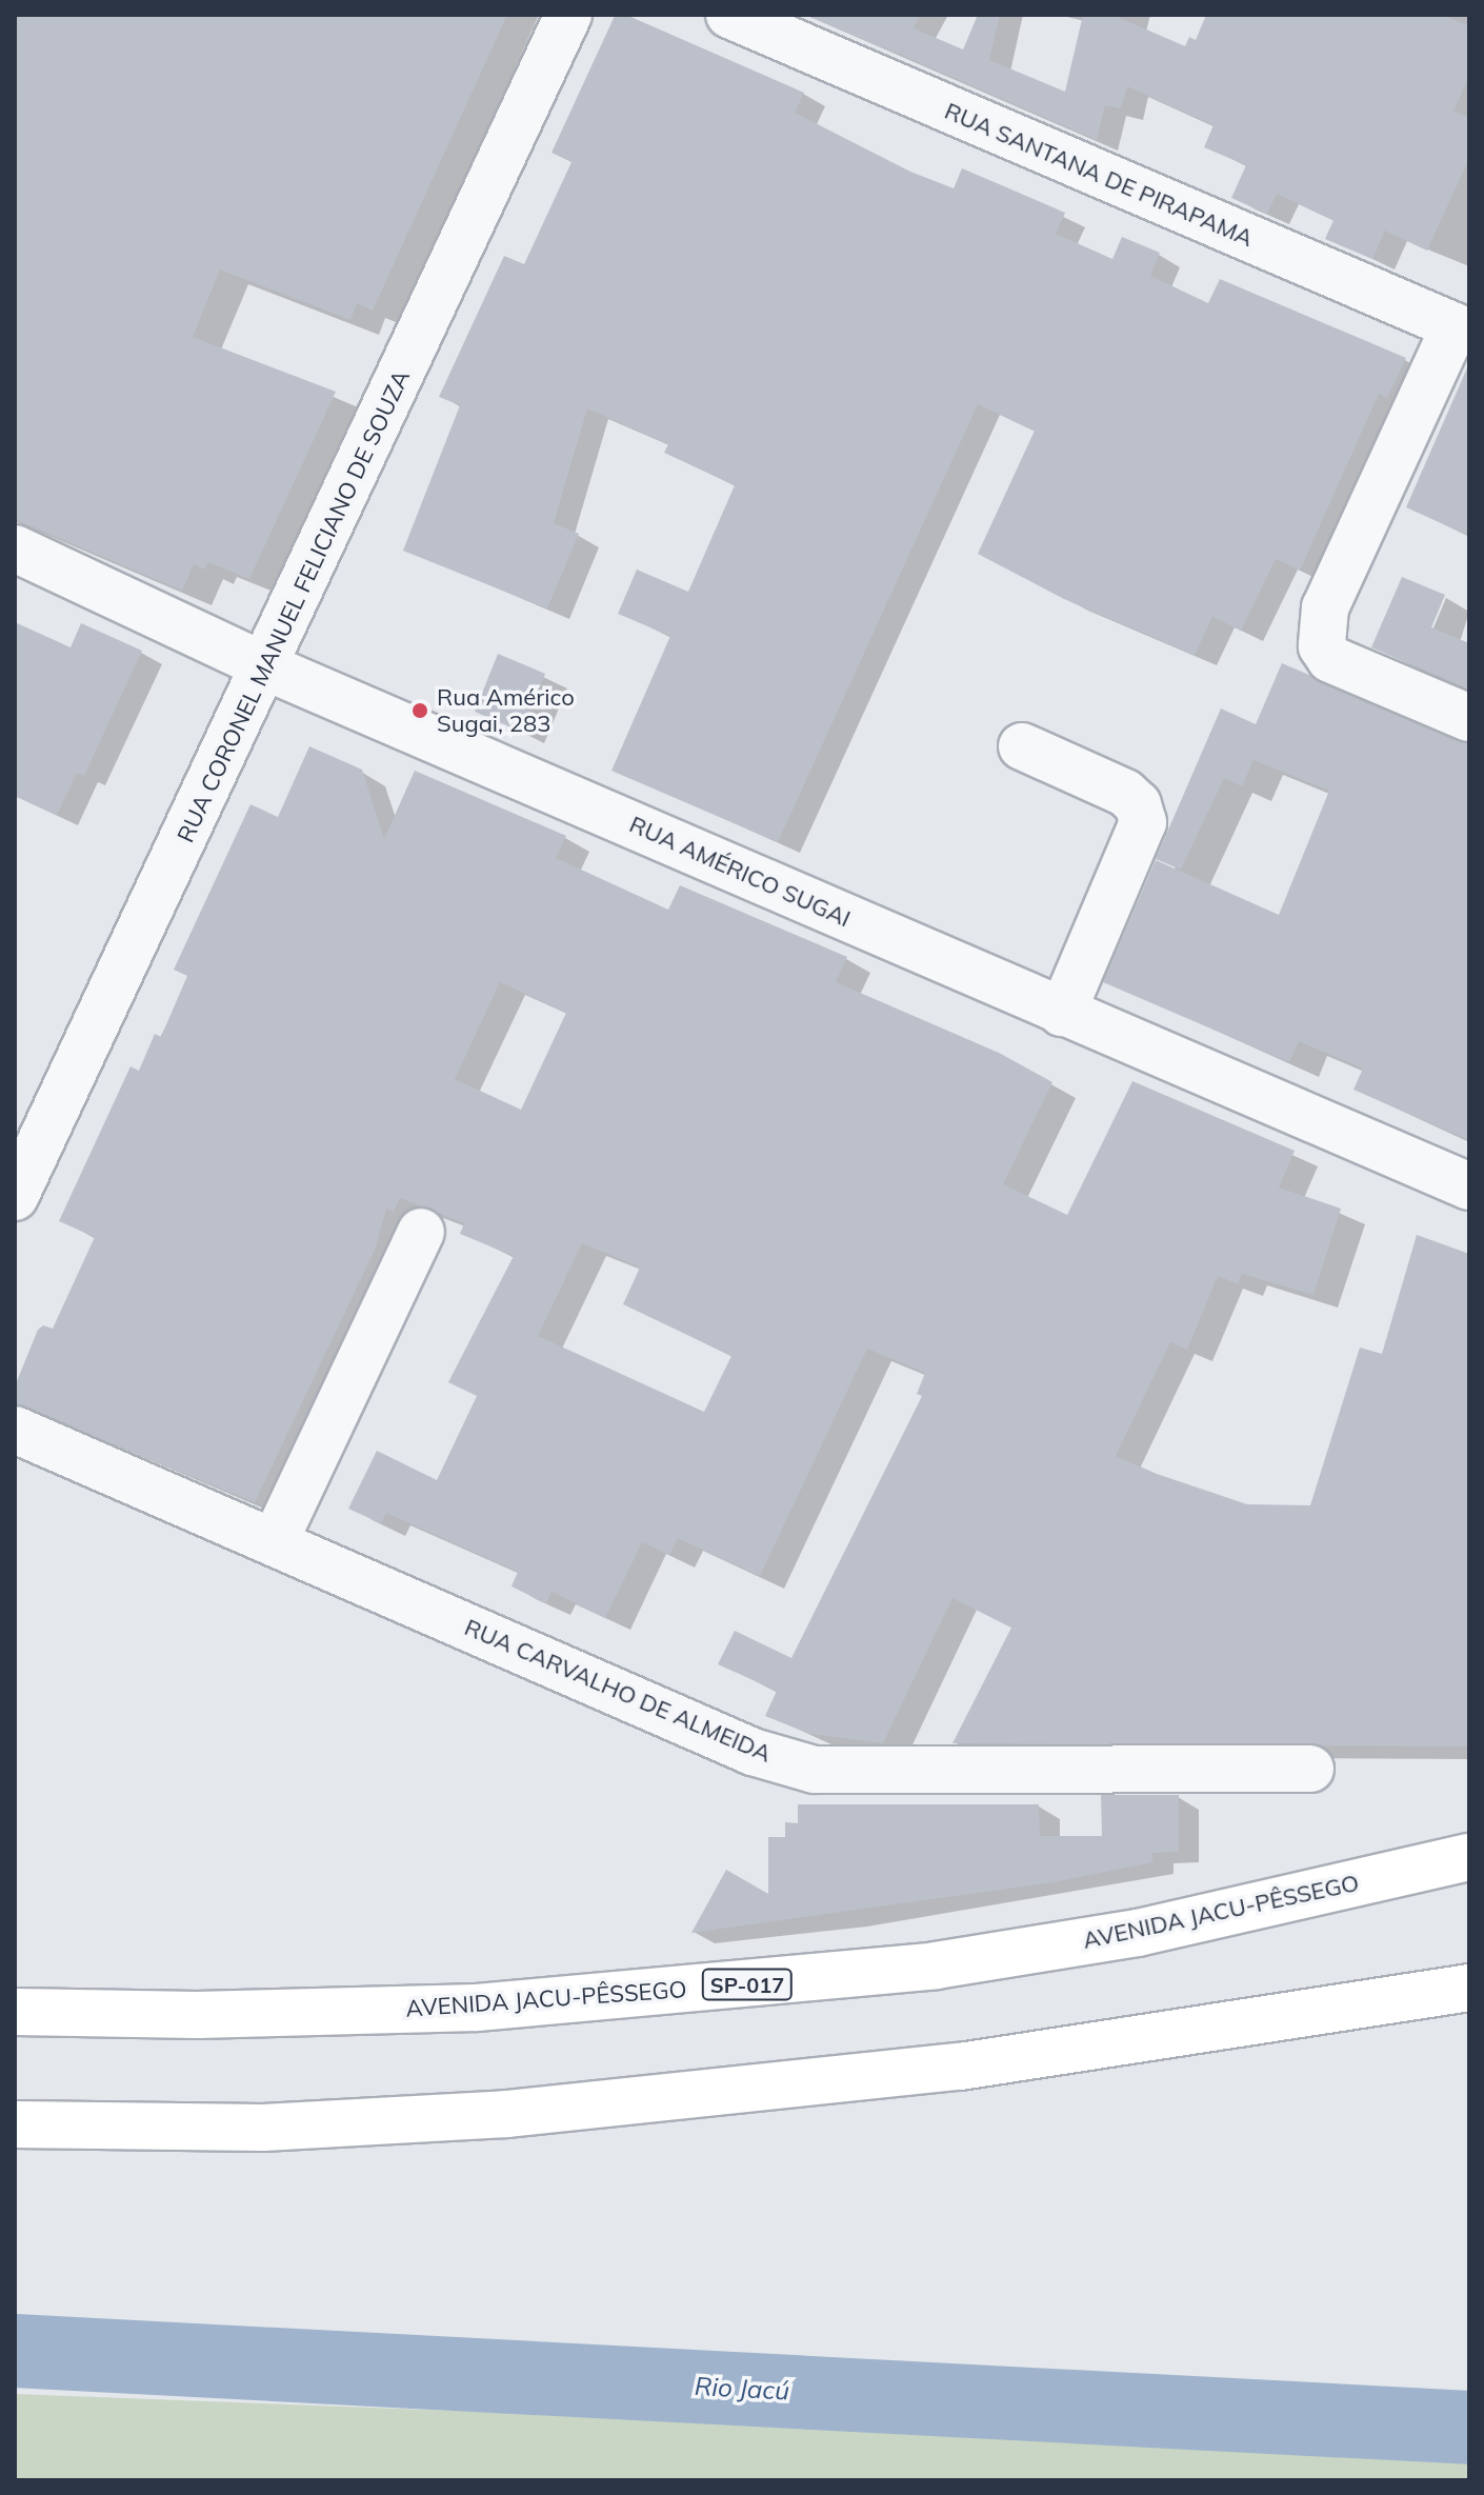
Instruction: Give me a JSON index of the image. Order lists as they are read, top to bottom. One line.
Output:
{"streets":{"highway":["AVENIDA JACU-PÊSSEGO","SP-017"],"street":["RUA SANTANA DE PIRAPAMA","RUA CORONEL MANUEL FELICIANO DE SOUZA","RUA AMÉRICO SUGAI","RUA CARVALHO DE ALMEIDA"]},"crossings":[["RUA CORONEL MANUEL FELICIANO DE SOUZA","RUA AMÉRICO SUGAI"]],"water":["Rio Jacú"],"places":["Rua Américo Sugai, 283"]}
